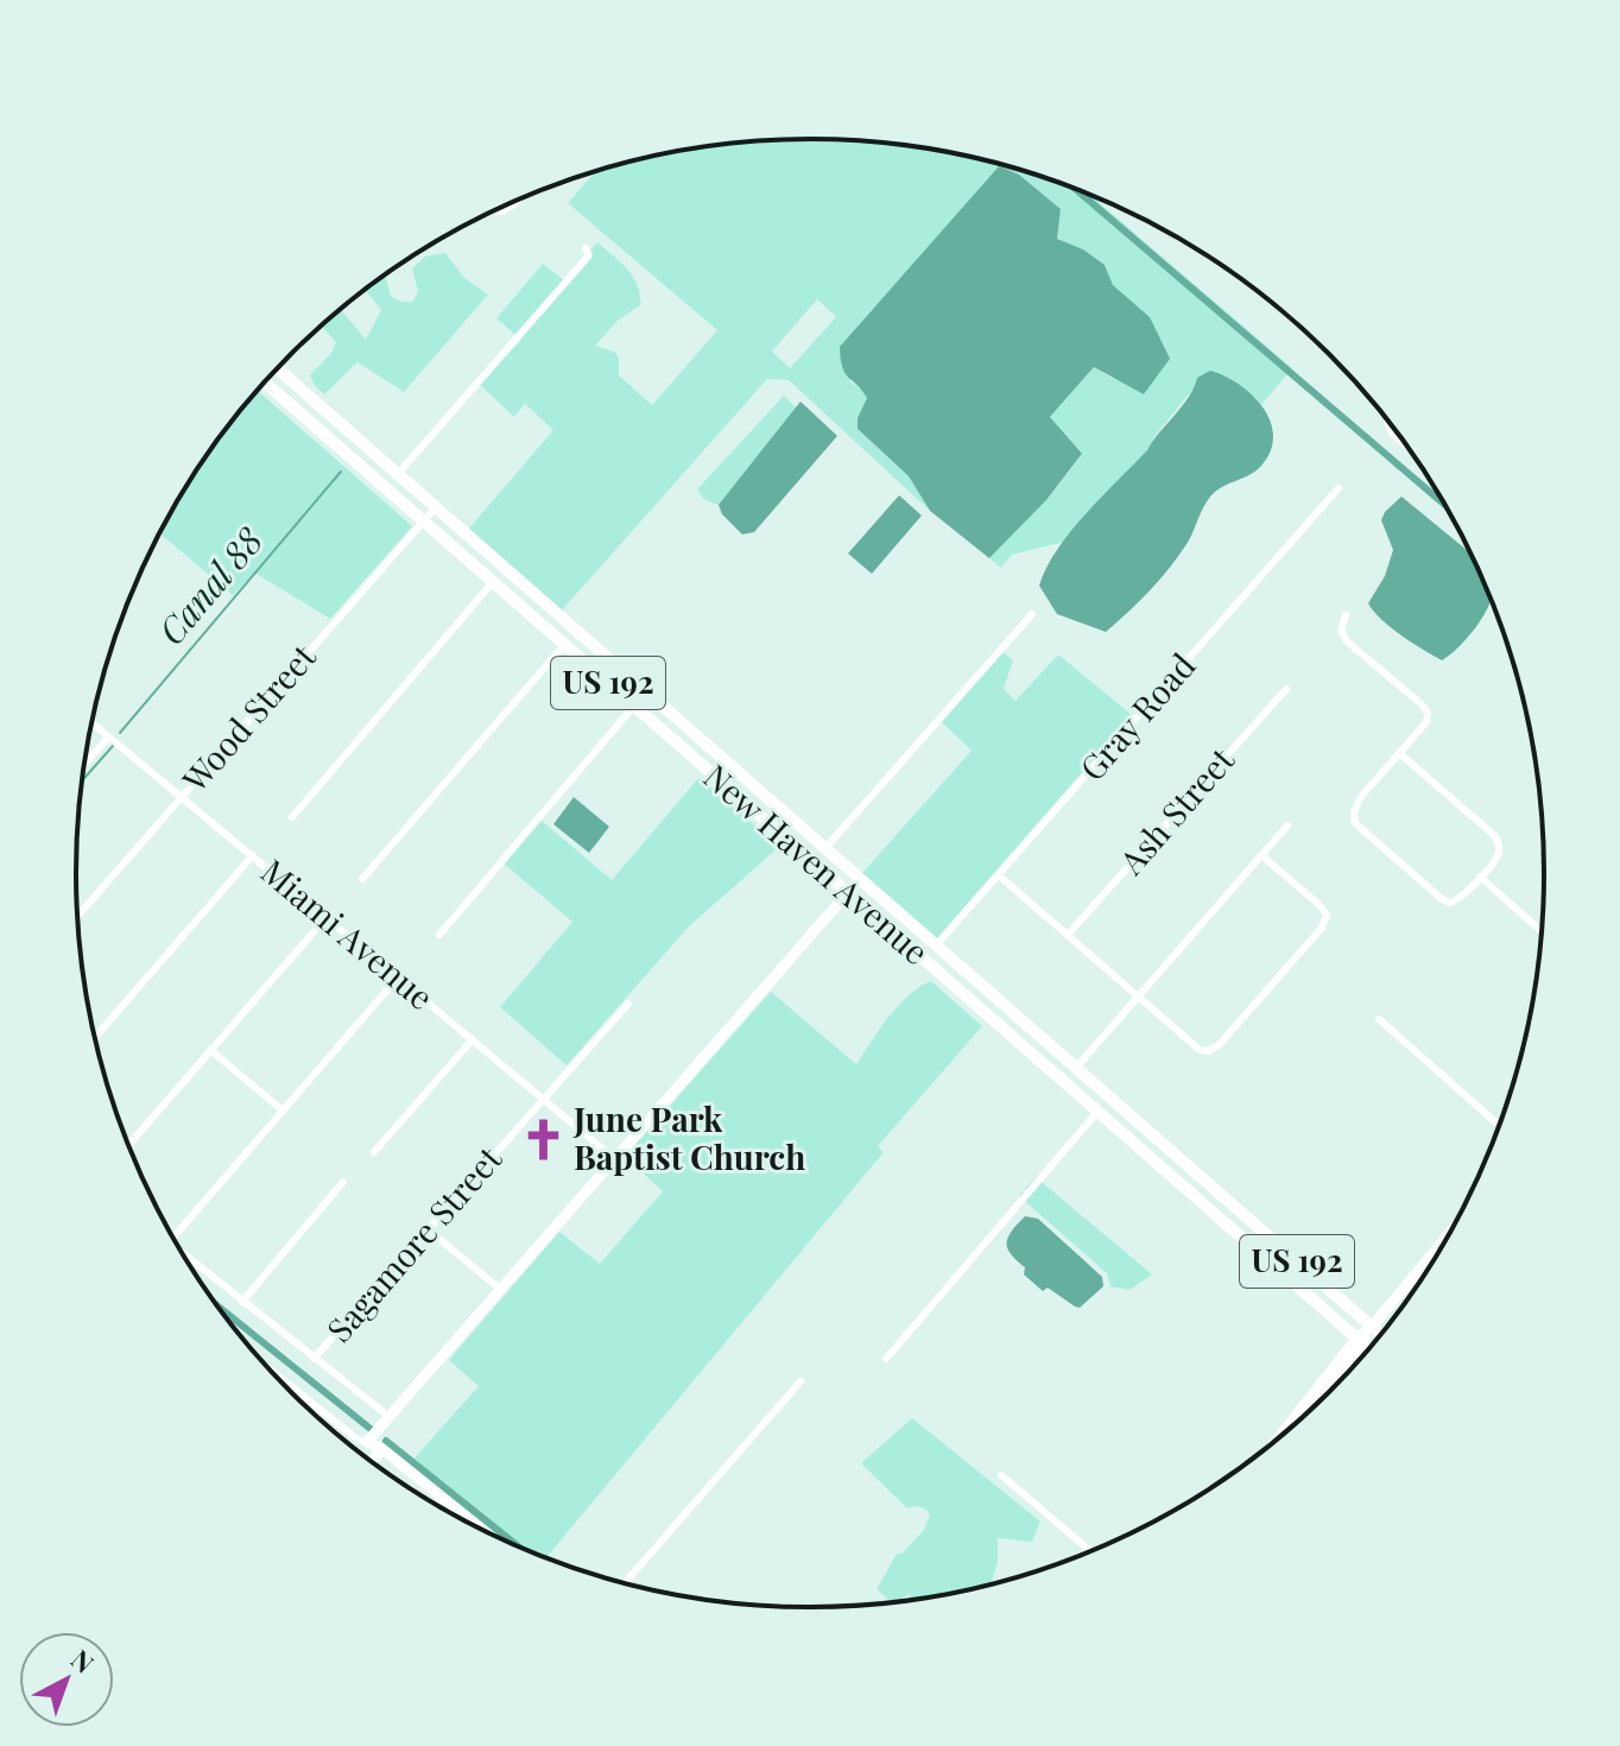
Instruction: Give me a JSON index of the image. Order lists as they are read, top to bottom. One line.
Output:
{"streets":{"main road":["US 192","New Haven Avenue"],"street":["Gray Road","Wood Street","Ash Street","Miami Avenue","Sagamore Street"]},"crossings":[["Gray Road","New Haven Avenue"],["Wood Street","New Haven Avenue"],["Wood Street","Miami Avenue"],["Miami Avenue","Sagamore Street"]],"water":["Canal 88"],"places":{"church":["June Park Baptist Church"]},"north":"top right"}
